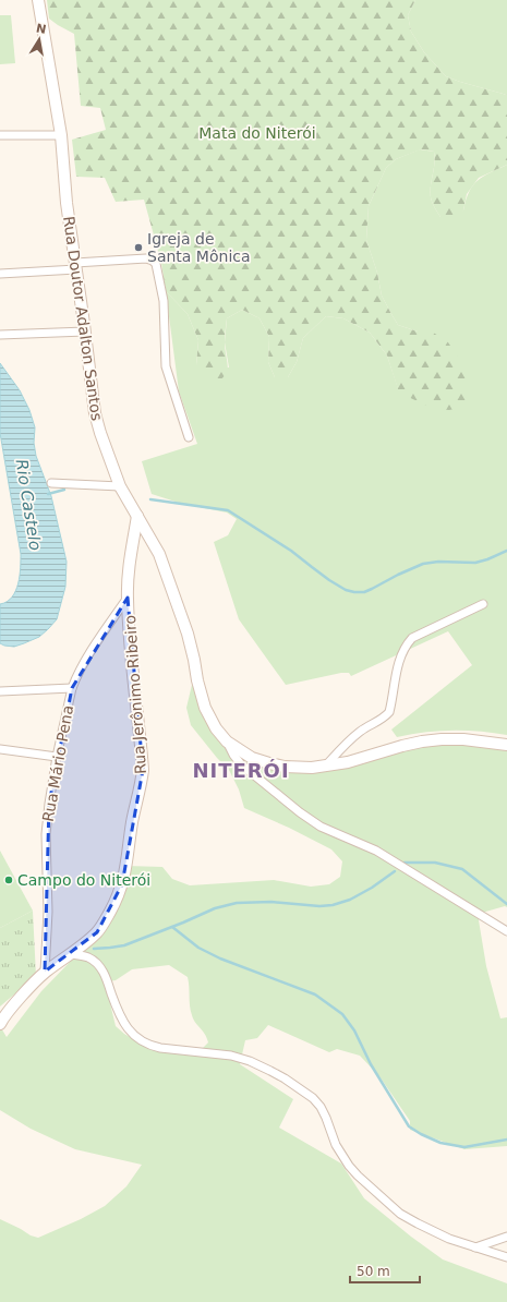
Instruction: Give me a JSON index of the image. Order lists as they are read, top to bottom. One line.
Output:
{"streets":{"main road":["Rua Doutor Adalton Santos","Rua Jerônimo Ribeiro"],"street":["Rua Mário Pena"]},"crossings":[["Rua Doutor Adalton Santos","Rua Jerônimo Ribeiro"],["Rua Jerônimo Ribeiro","Rua Mário Pena"]],"districts":["NITERÓI"],"water":["Rio Castelo"],"parks":["Mata do Niterói"],"places":["Igreja de Santa Mônica","Campo do Niterói"],"scale_bar":"50 m","north":"top"}
